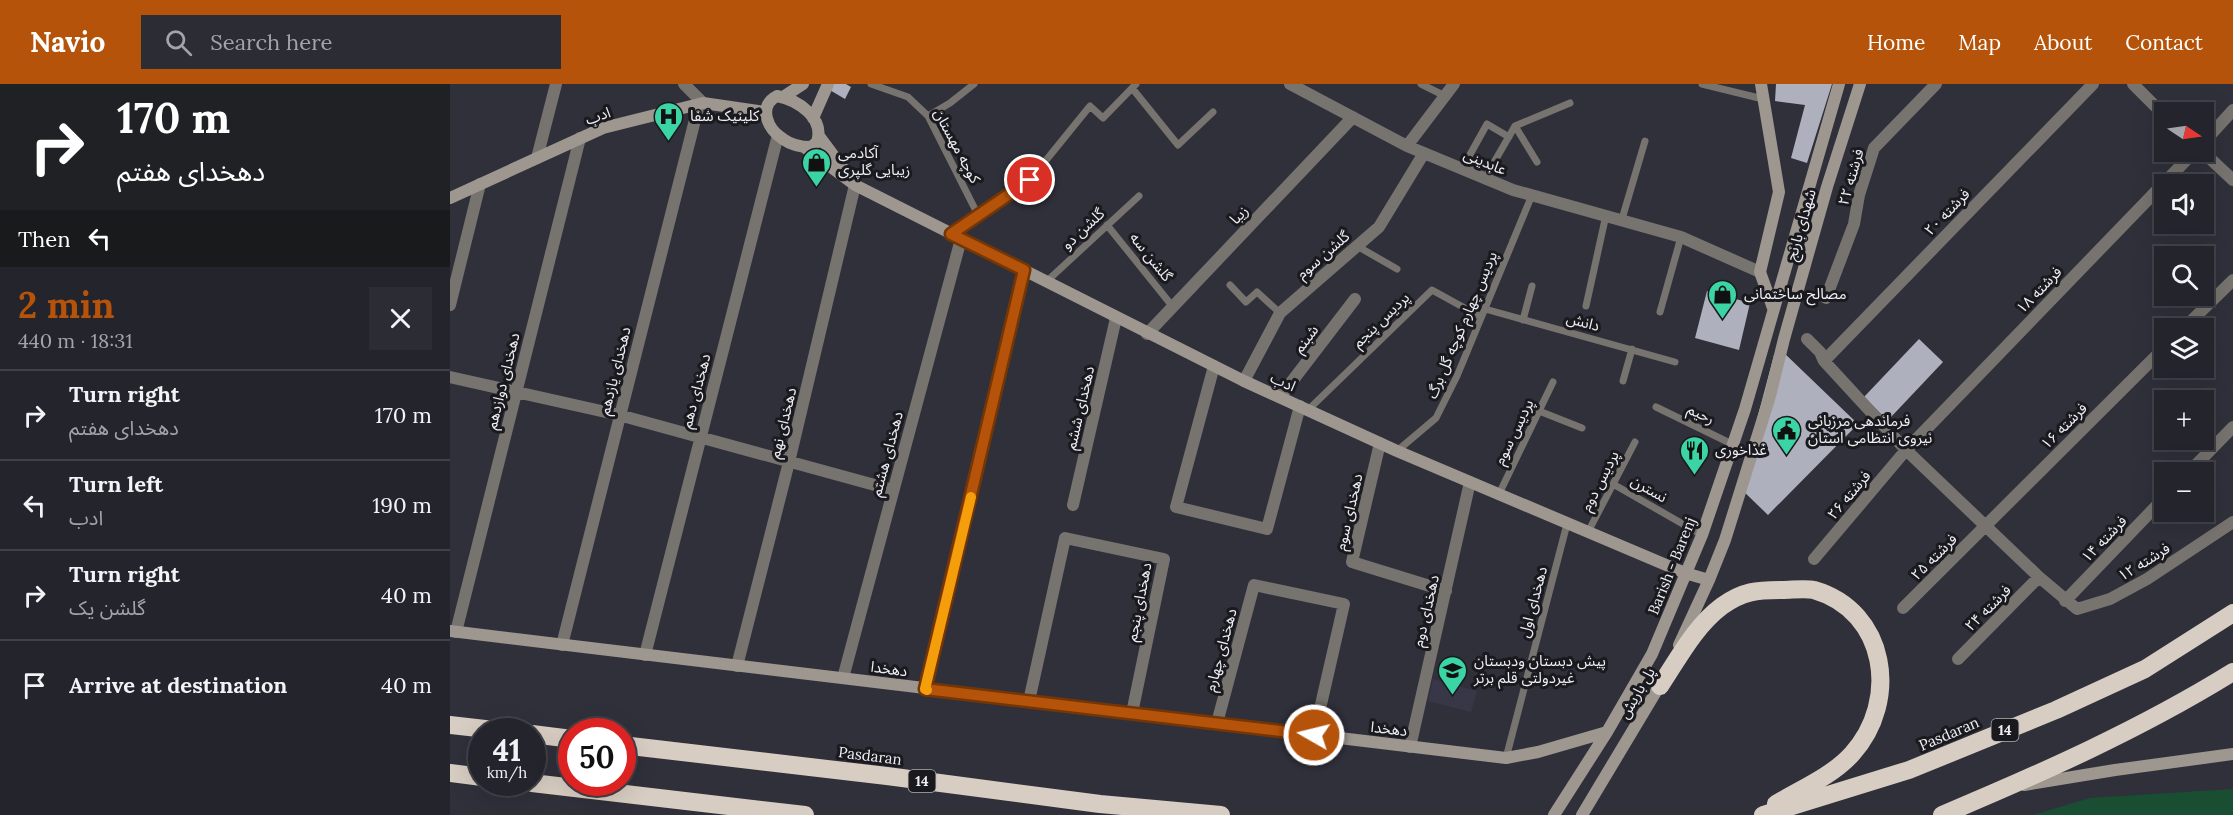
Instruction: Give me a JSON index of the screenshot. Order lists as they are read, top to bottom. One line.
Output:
{"streets":{"highway":["14","Pasdaran"],"main road":["ادب","شهدای بارنج","Barish - Barenj","دهخدا","پل باریش"],"street":["عابدینی","۲۲ فرشته","۲۰ فرشته","زیبا","گلشن سوم","۱۸ فرشته","شبنم","دهخدای یازدهم","دهخدای دوازدهم","دهخدای دهم","دهخدای ششم","دهخدای نهم","۱۶ فرشته","دهخدای هشتم","۲۶ فرشته","دهخدای سوم","۱۴ فرشته","۲۵ فرشته","۱۲ فرشته","دهخدای پنجم","فرشته ۲۴","دهخدای دوم","دهخدای چهارم"],"lane":["کوچه مهستان","گلشن دو","گلشن سه","پردیس پنجم","دانش","پردیس چهارم کوچه گل برگ","رحیم","پردیس سوم","پردیس دوم","نسترن","دهخدای اول"]},"crossings":[["ادب","زیبا"],["ادب","شهدای بارنج"],["ادب","گلشن دو"],["ادب","گلشن سوم"],["ادب","پردیس پنجم"],["ادب","پردیس چهارم کوچه گل برگ"],["ادب","شبنم"],["ادب","دهخدای یازدهم"],["ادب","دهخدای دوازدهم"],["ادب","دهخدای دهم"],["ادب","دهخدای ششم"],["ادب","دهخدای نهم"],["ادب","پردیس سوم"],["ادب","دهخدای هشتم"],["ادب","پردیس دوم"],["ادب","دهخدای سوم"],["ادب","Barish - Barenj"],["ادب","دهخدای اول"],["ادب","دهخدای دوم"],["ادب","پل باریش"],["عابدینی","زیبا"],["عابدینی","گلشن سوم"],["عابدینی","پردیس چهارم کوچه گل برگ"],["زیبا","گلشن سه"],["شهدای بارنج","پل باریش"],["گلشن دو","گلشن سه"],["۱۸ فرشته","۲۶ فرشته"],["پردیس پنجم","پردیس چهارم کوچه گل برگ"],["دانش","پردیس چهارم کوچه گل برگ"],["دهخدای یازدهم","دهخدا"],["دهخدای دوازدهم","دهخدا"],["دهخدای دهم","دهخدا"],["رحیم","Barish - Barenj"],["دهخدای نهم","دهخدا"],["۱۶ فرشته","۲۵ فرشته"],["دهخدای هشتم","دهخدا"],["پردیس دوم","نسترن"],["نسترن","Barish - Barenj"],["دهخدای سوم","دهخدای دوم"],["۱۴ فرشته","۱۲ فرشته"],["Barish - Barenj","دهخدا"],["دهخدای پنجم","دهخدا"],["دهخدای اول","دهخدا"],["دهخدای دوم","دهخدا"],["دهخدای چهارم","دهخدا"]],"places":{"hospital":["کلینیک شفا"],"shop":["آکادمی زیبایی گلپری","مصالح ساختمانی"],"public building":["فرماندهی مرزبانی نیروی انتظامی استان"],"restaurant":["غذاخوری"],"school or university":["پیش دبستان ودبستان غیردولتی قلم برتر"]},"north":"right","page":{"header":"Navio","search":"Search here","nav":["Home","Map","About","Contact"],"turn":["170 m","دهخدای هفتم"],"map_buttons":["+","−"],"then":"Then","heading":["2 min","440 m · 18:31"],"list":[{"name":"Turn right","note":"دهخدای هفتم","value":"170 m"},{"name":"Turn left","note":"ادب","value":"190 m"},{"name":"Turn right","note":"گلشن یک","value":"40 m"},{"name":"Arrive at destination","value":"40 m"}],"speed":"41 km/h","limit":"50"}}
